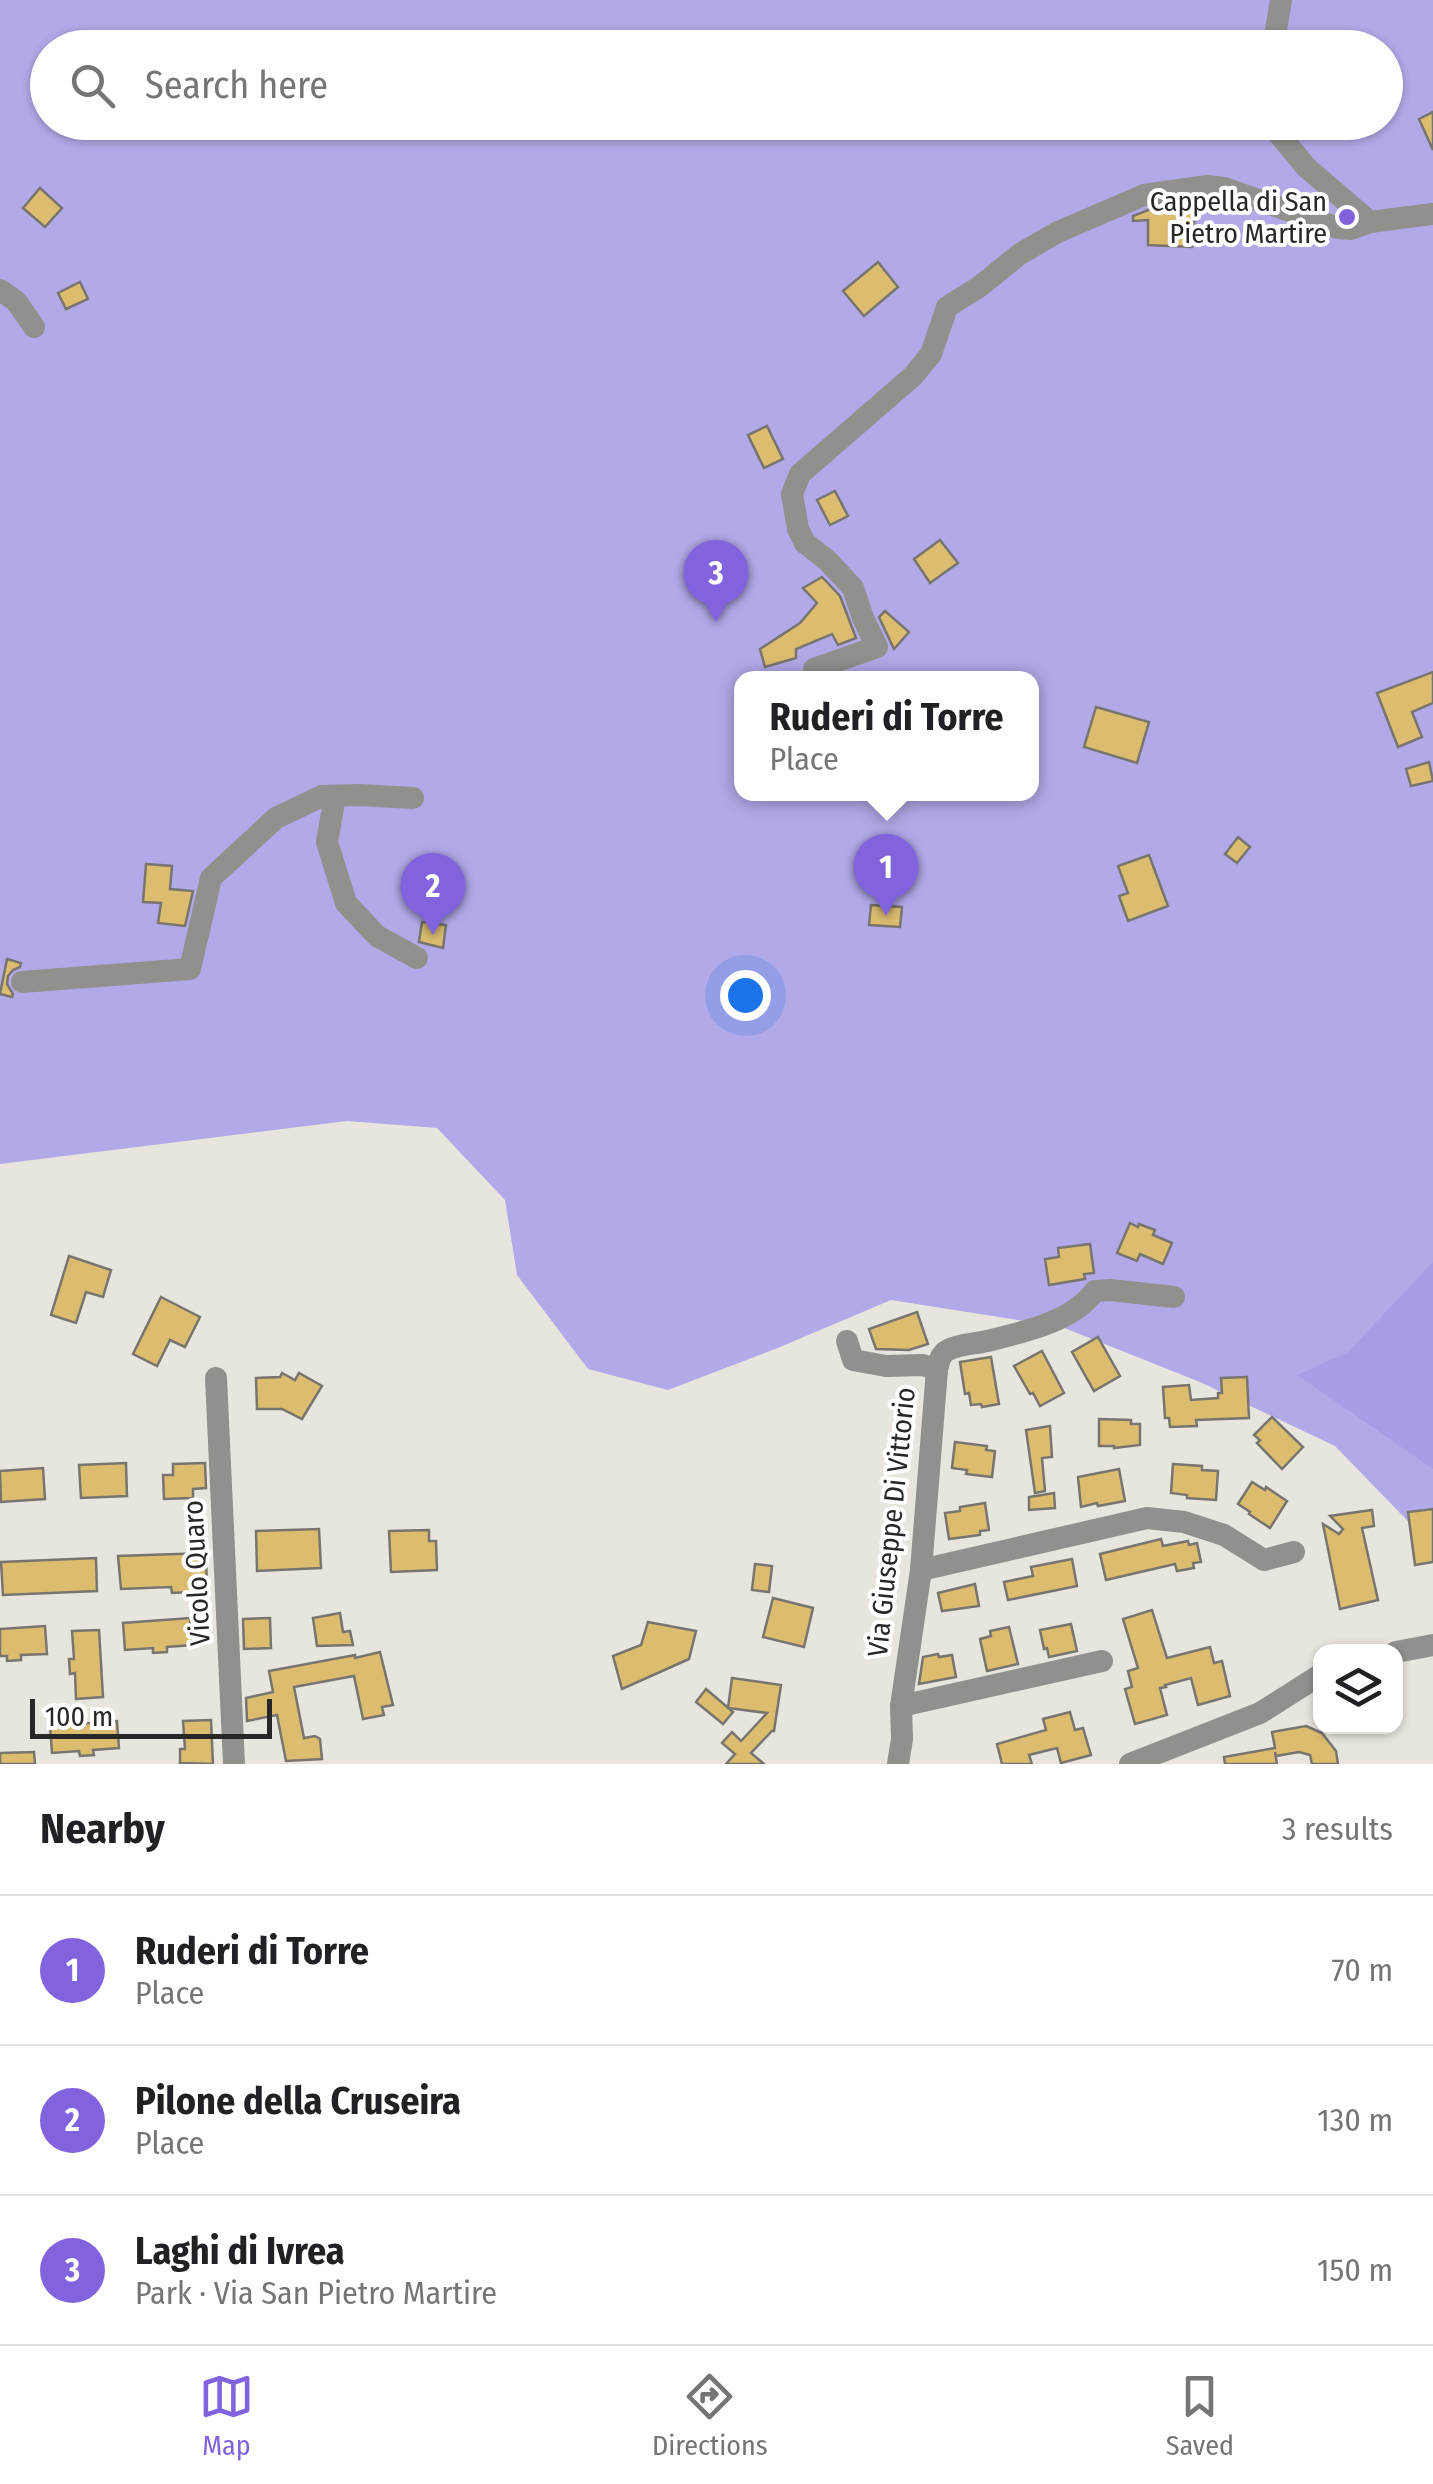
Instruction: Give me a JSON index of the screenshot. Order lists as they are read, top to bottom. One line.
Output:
{"streets":{"street":["Via Giuseppe Di Vittorio","Vicolo Quaro"]},"places":["Cappella di San Pietro Martire"],"scale_bar":"100 m","page":{"search":"Search here","pins":["3","1","2"],"popup":["Ruderi di Torre","Place"],"scale":"100 m","heading":["Nearby","3 results"],"list":[{"mark":"1","name":"Ruderi di Torre","note":"Place","value":"70 m"},{"mark":"2","name":"Pilone della Cruseira","note":"Place","value":"130 m"},{"mark":"3","name":"Laghi di Ivrea","note":"Park · Via San Pietro Martire","value":"150 m"}],"nav":["Map","Directions","Saved"]}}
